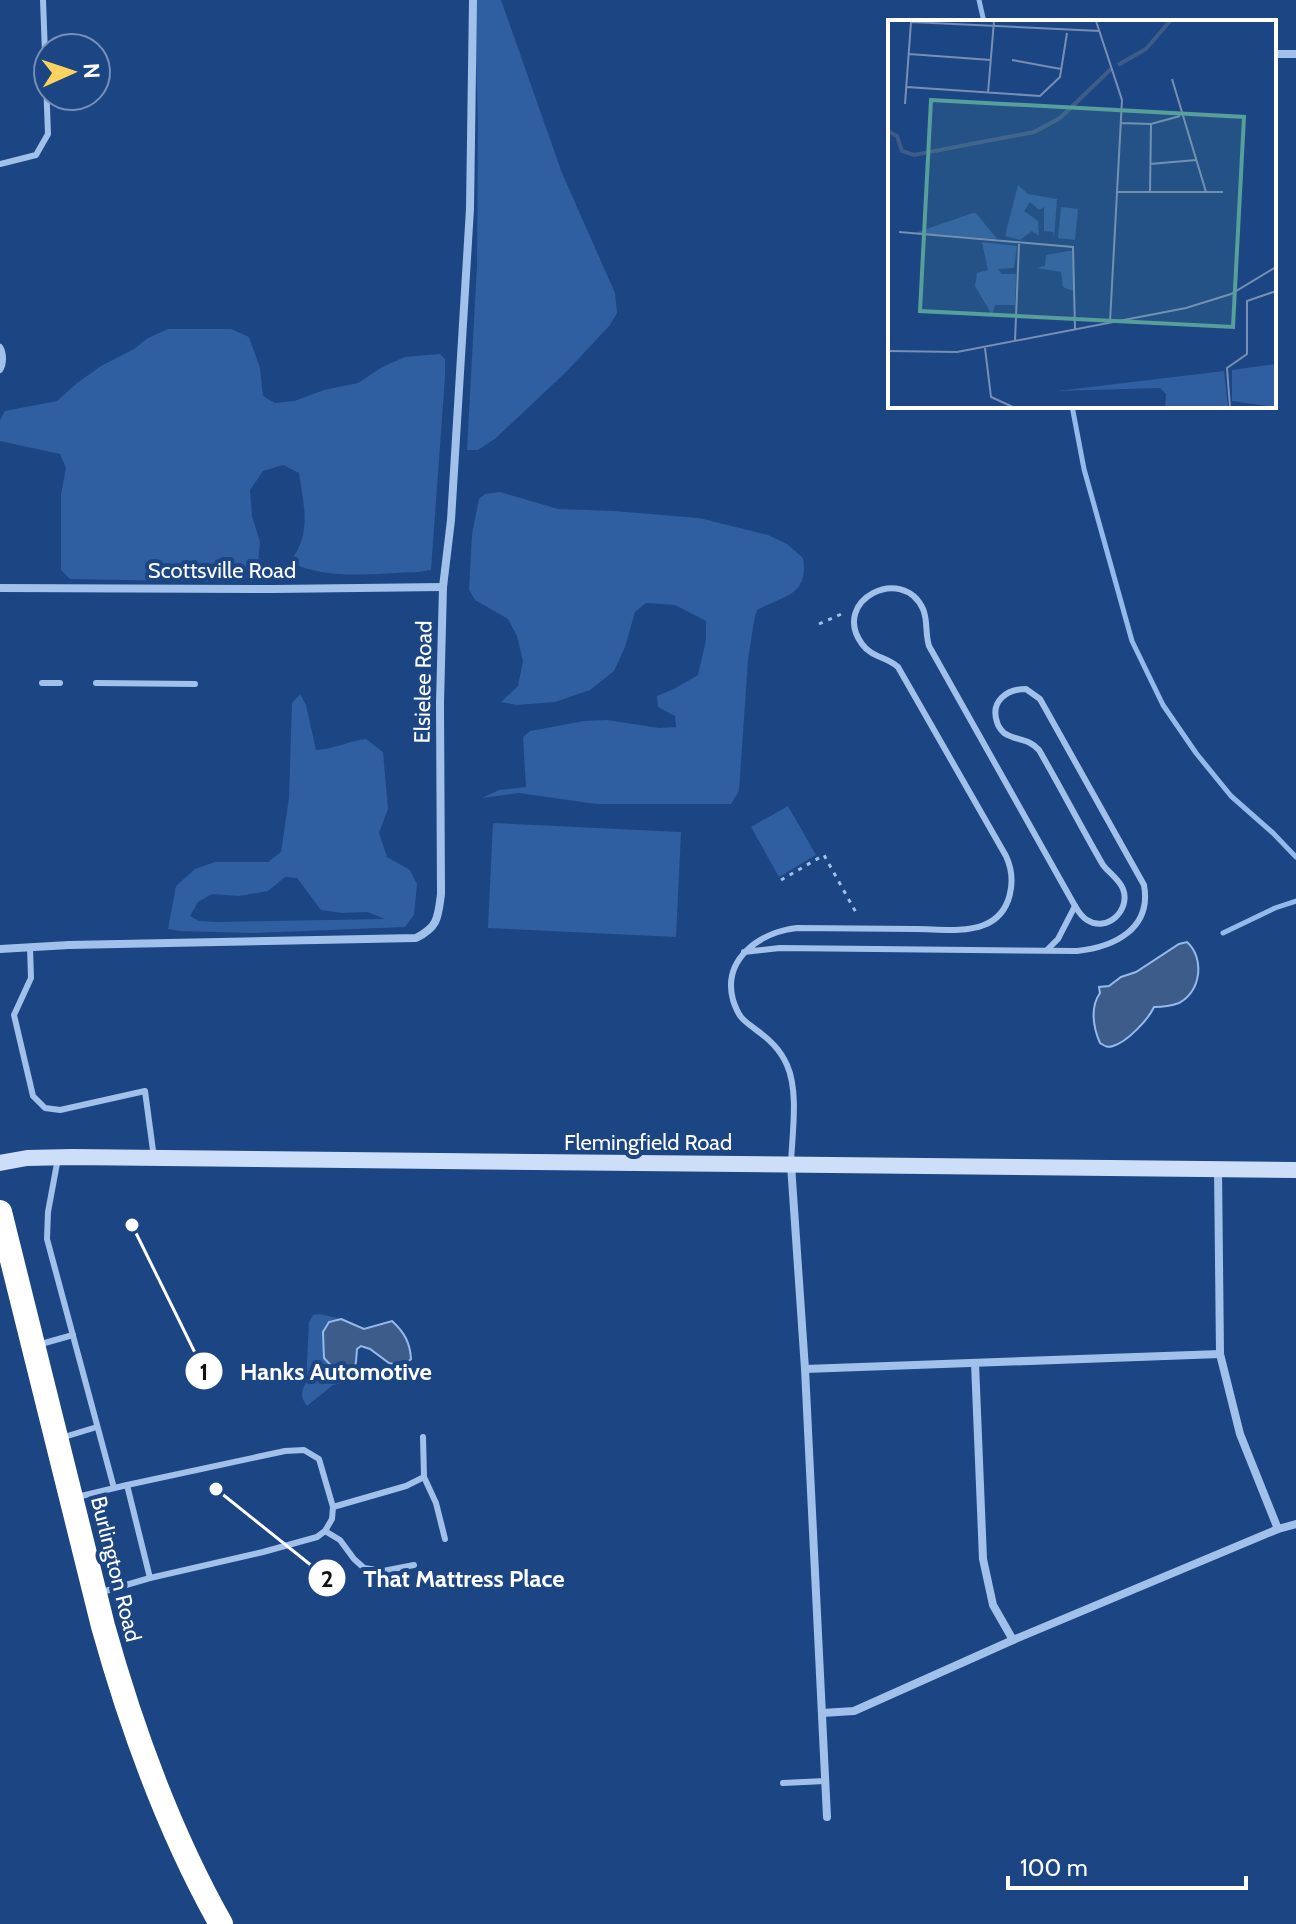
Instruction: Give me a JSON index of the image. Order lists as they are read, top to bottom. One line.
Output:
{"streets":{"highway":["Burlington Road"],"street":["Scottsville Road","Elsielee Road","Flemingfield Road"]},"crossings":[["Scottsville Road","Elsielee Road"]],"places":["Hanks Automotive","That Mattress Place"],"scale_bar":"100 m","north":"right"}
